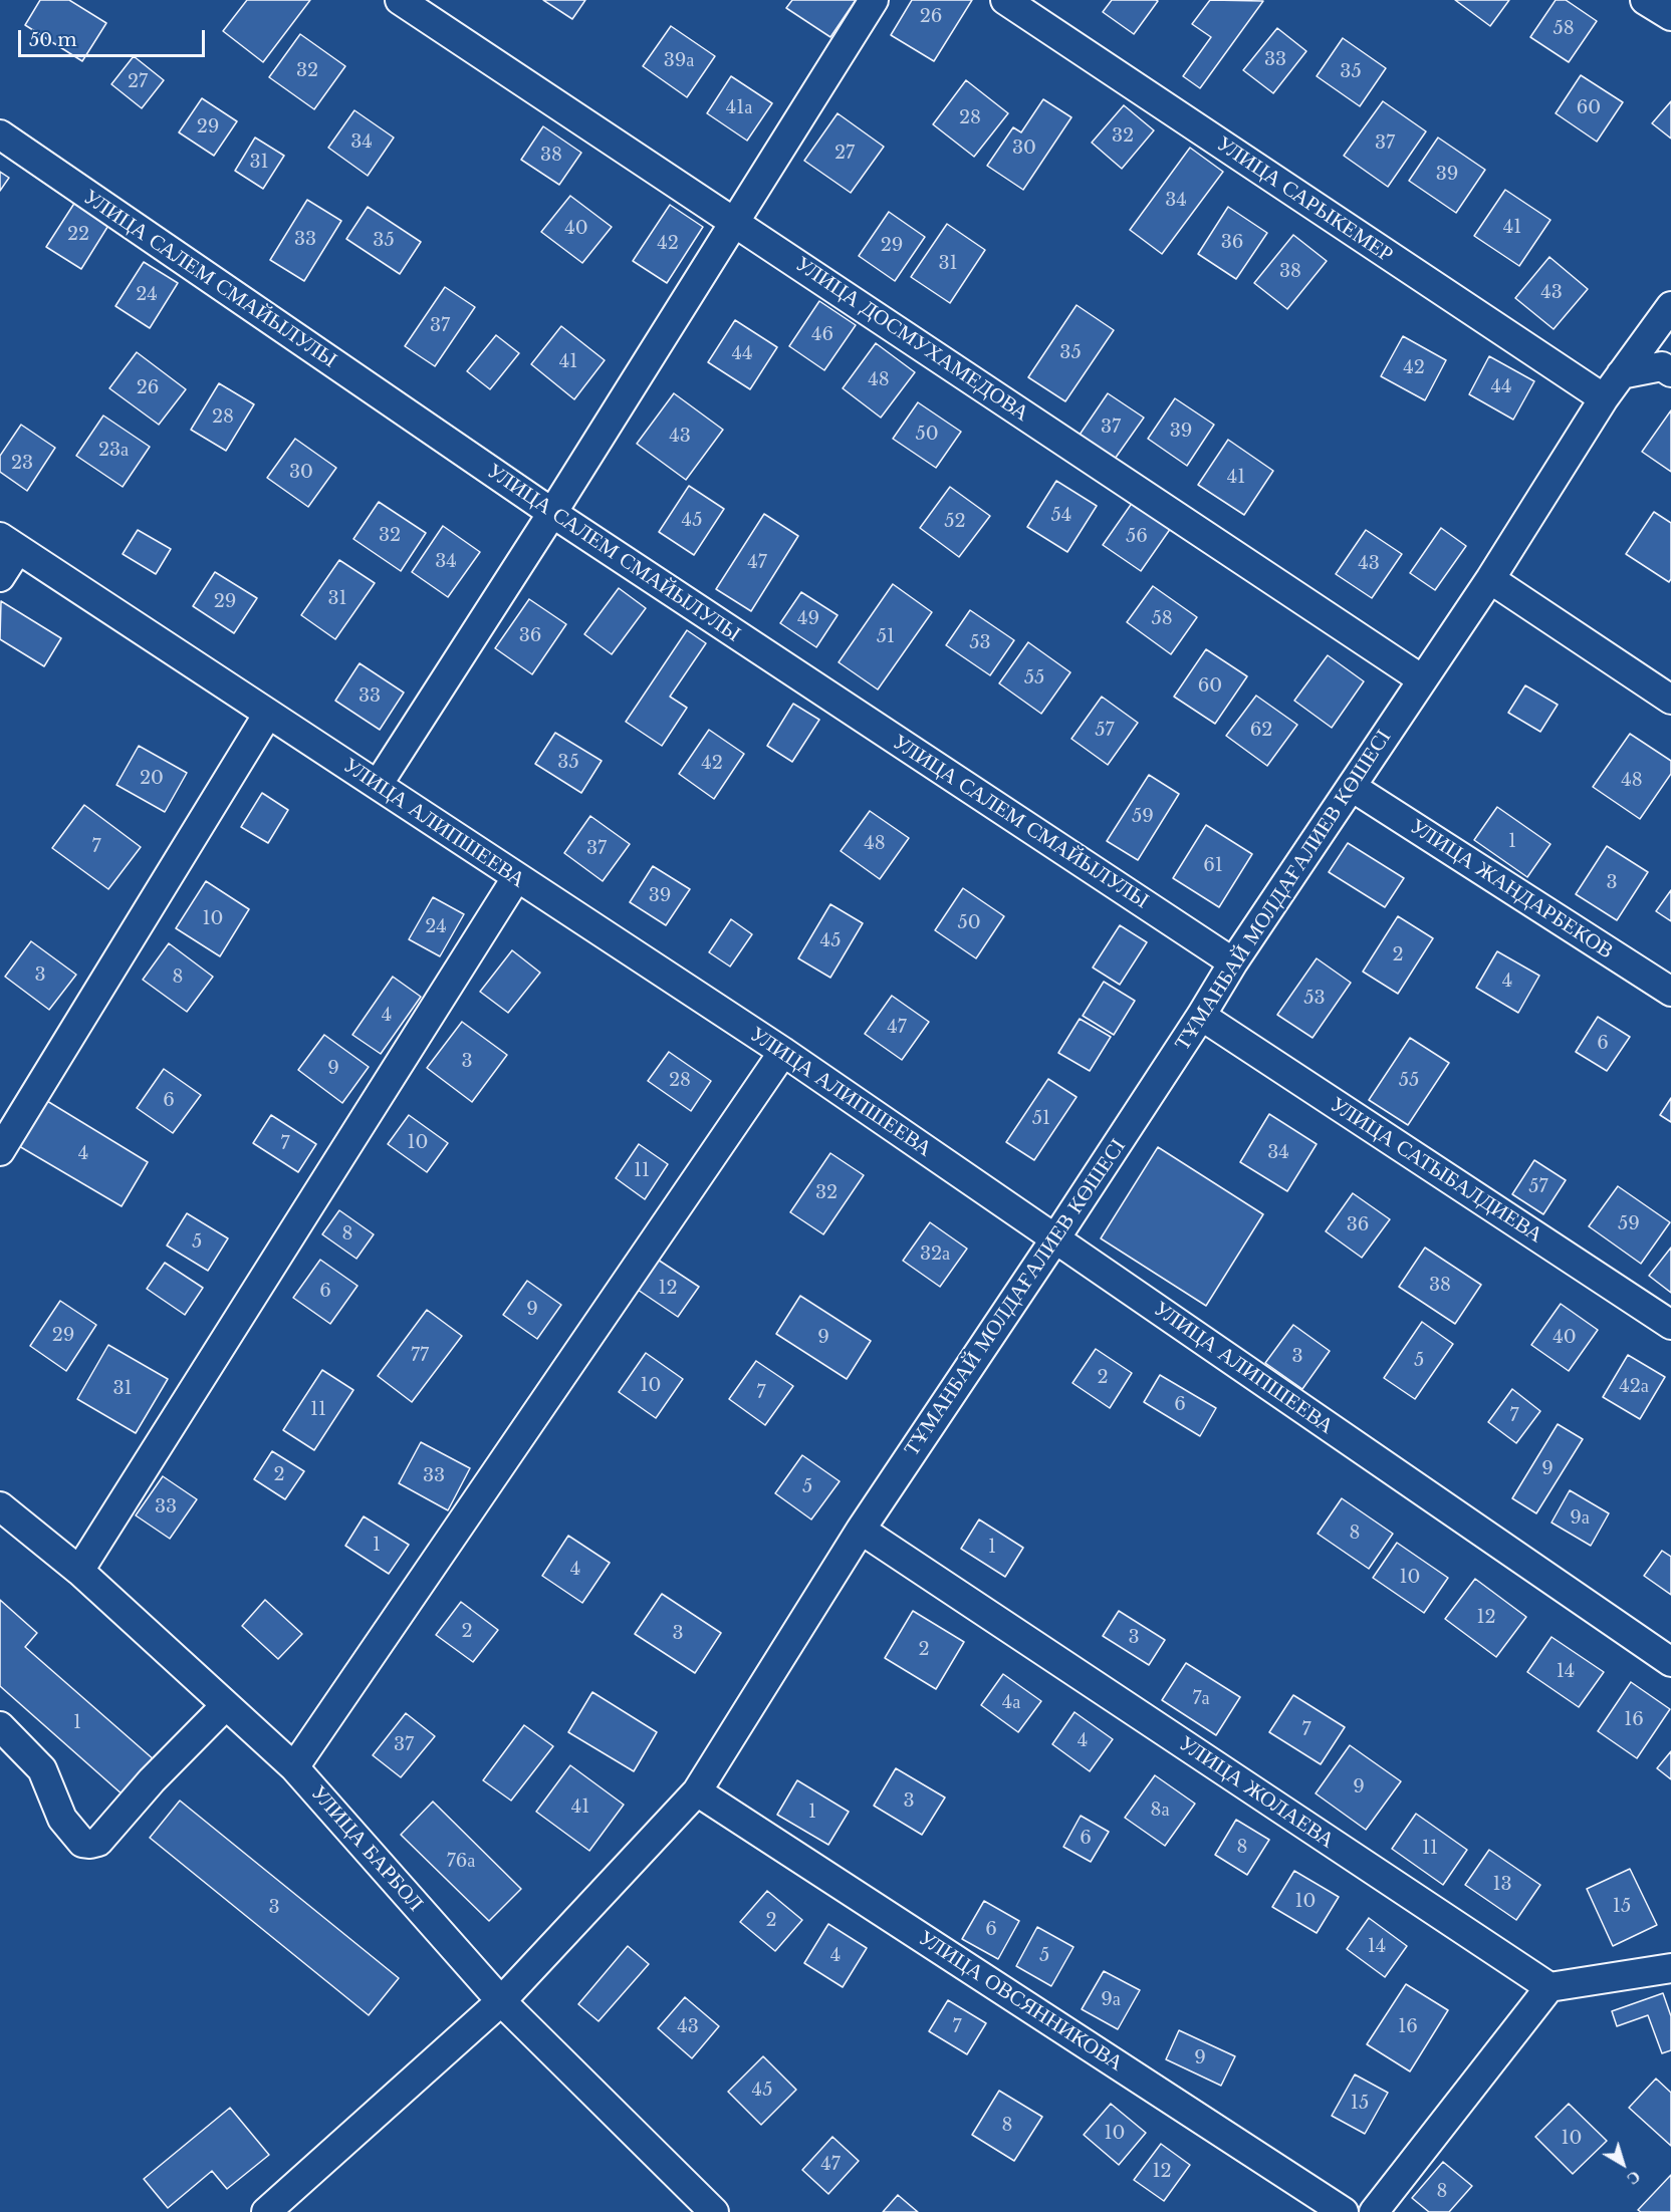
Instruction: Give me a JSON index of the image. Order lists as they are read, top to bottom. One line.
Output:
{"streets":{"street":["УЛИЦА САРЫКЕМЕР","УЛИЦА САЛЕМ СМАЙЫЛУЛЫ","УЛИЦА ДОСМУХАМЕДОВА","УЛИЦА АЛИПШЕЕВА","УЛИЦА ЖАНДАРБЕКОВ","ТҰМАНБАЙ МОЛДАҒАЛИЕВ КӨШЕСІ","УЛИЦА САТЫБАЛДИЕВА","УЛИЦА ЖОЛАЕВА","УЛИЦА БАРБОЛ","УЛИЦА ОВСЯННИКОВА"]},"crossings":[["УЛИЦА САРЫКЕМЕР","ТҰМАНБАЙ МОЛДАҒАЛИЕВ КӨШЕСІ"],["УЛИЦА САЛЕМ СМАЙЫЛУЛЫ","ТҰМАНБАЙ МОЛДАҒАЛИЕВ КӨШЕСІ"],["УЛИЦА ДОСМУХАМЕДОВА","ТҰМАНБАЙ МОЛДАҒАЛИЕВ КӨШЕСІ"],["УЛИЦА АЛИПШЕЕВА","ТҰМАНБАЙ МОЛДАҒАЛИЕВ КӨШЕСІ"],["УЛИЦА ЖАНДАРБЕКОВ","ТҰМАНБАЙ МОЛДАҒАЛИЕВ КӨШЕСІ"],["ТҰМАНБАЙ МОЛДАҒАЛИЕВ КӨШЕСІ","УЛИЦА САТЫБАЛДИЕВА"],["ТҰМАНБАЙ МОЛДАҒАЛИЕВ КӨШЕСІ","УЛИЦА ЖОЛАЕВА"],["ТҰМАНБАЙ МОЛДАҒАЛИЕВ КӨШЕСІ","УЛИЦА БАРБОЛ"],["ТҰМАНБАЙ МОЛДАҒАЛИЕВ КӨШЕСІ","УЛИЦА ОВСЯННИКОВА"]],"house_numbers":["26","58","33","39а","32","35","27","41а","60","28","29","32","34","37","30","27","38","31","39","34","41","40","22","33","35","36","42","29","31","38","43","24","37","46","35","44","41","42","48","44","26","28","37","39","50","43","23а","23","30","41","54","45","52","32","56","34","47","43","31","29","49","58","36","51","53","55","60","33","57","62","35","42","20","48","59","1","48","7","37","61","3","39","10","50","24","45","2","3","8","4","53","4","47","6","3","9","28","55","6","51","10","7","34","4","11","57","32","59","36","8","5","32а","38","12","6","9","29","9","40","77","3","5","2","10","42а","31","7","6","11","7","9","2","33","5","33","9а","8","1","1","4","10","12","2","3","3","2","14","7а","4а","16","1","7","4","37","9","3","41","8а","1","6","8","11","76а","13","10","15","3","2","6","14","4","5","9а","43","7","16","9","45","15","8","10","10","47","12","8"],"scale_bar":"50 m","north":"bottom right"}
